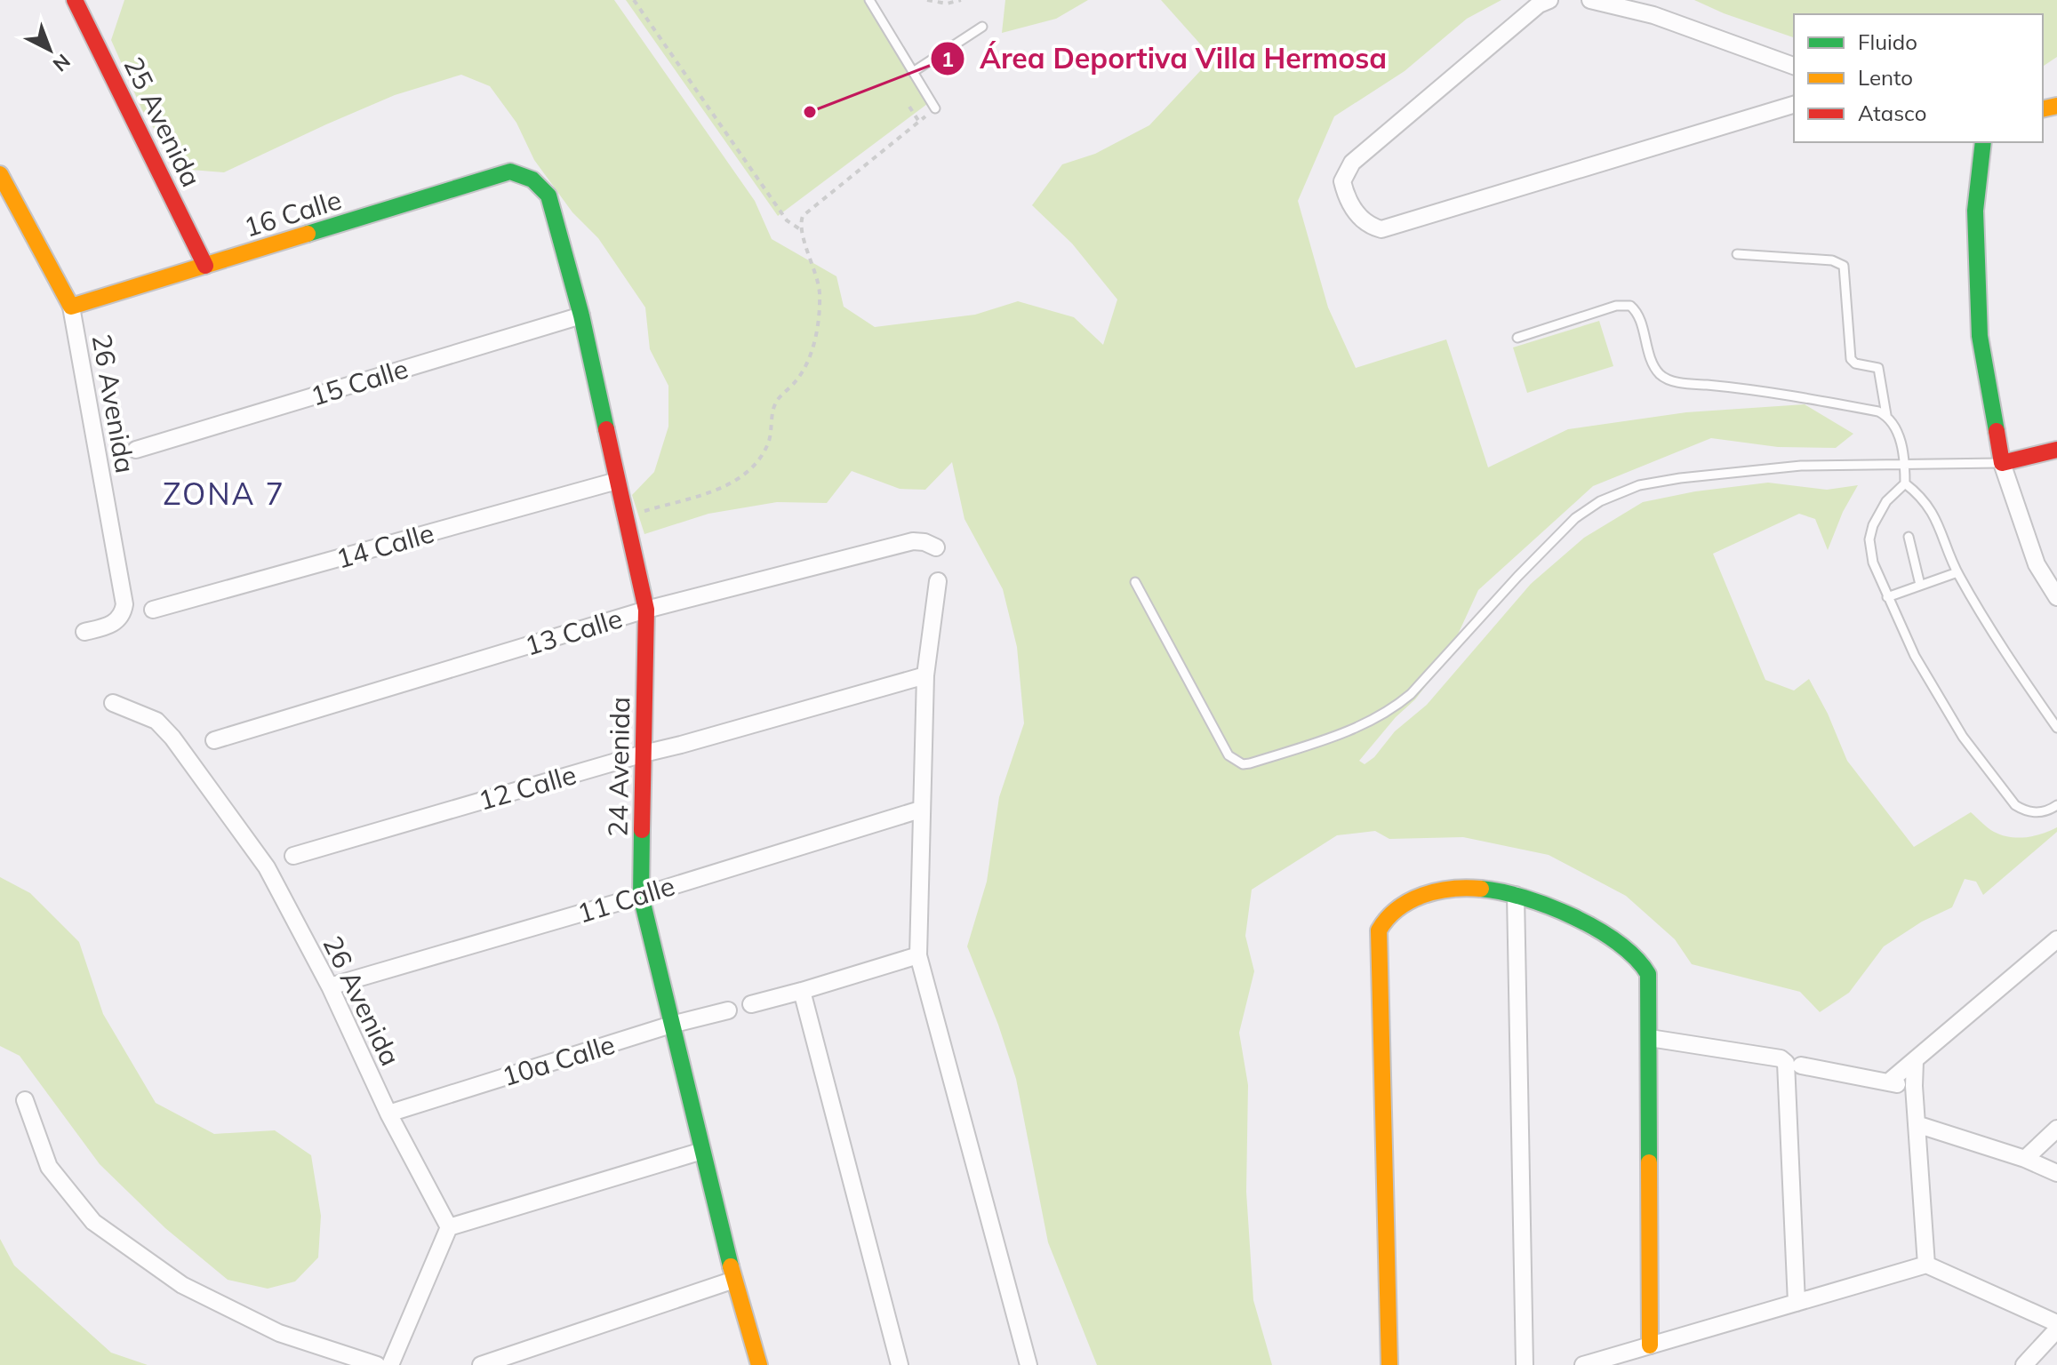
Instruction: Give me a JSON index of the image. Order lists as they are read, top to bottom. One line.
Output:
{"streets":{"main road":["25 Avenida","16 Calle","26 Avenida","24 Avenida"],"street":["15 Calle","14 Calle","13 Calle","12 Calle","11 Calle","10a Calle"]},"crossings":[["25 Avenida","16 Calle"],["16 Calle","26 Avenida"],["16 Calle","24 Avenida"],["15 Calle","24 Avenida"],["26 Avenida","11 Calle"],["26 Avenida","10a Calle"],["14 Calle","24 Avenida"],["13 Calle","24 Avenida"],["24 Avenida","12 Calle"],["24 Avenida","11 Calle"],["24 Avenida","10a Calle"]],"districts":["ZONA 7"],"places":["Área Deportiva Villa Hermosa"],"legend":["Fluido","Lento","Atasco"],"north":"bottom right"}
